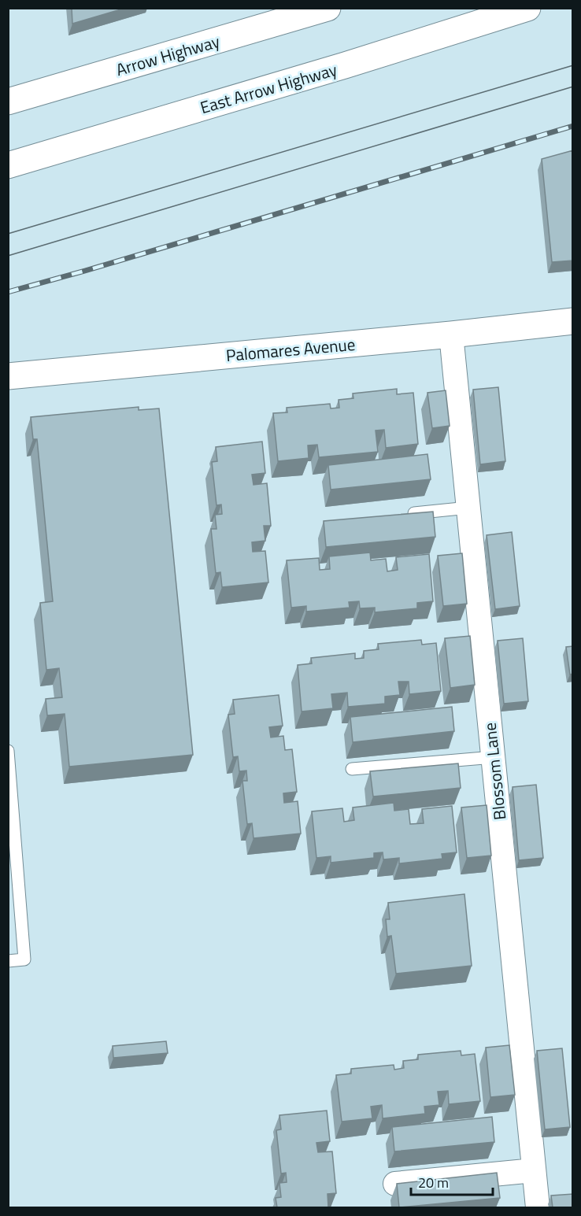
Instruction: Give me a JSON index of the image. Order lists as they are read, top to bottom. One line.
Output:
{"streets":{"main road":["Arrow Highway","East Arrow Highway","Palomares Avenue"],"street":["Blossom Lane"]},"crossings":[["Palomares Avenue","Blossom Lane"]],"scale_bar":"20 m"}
